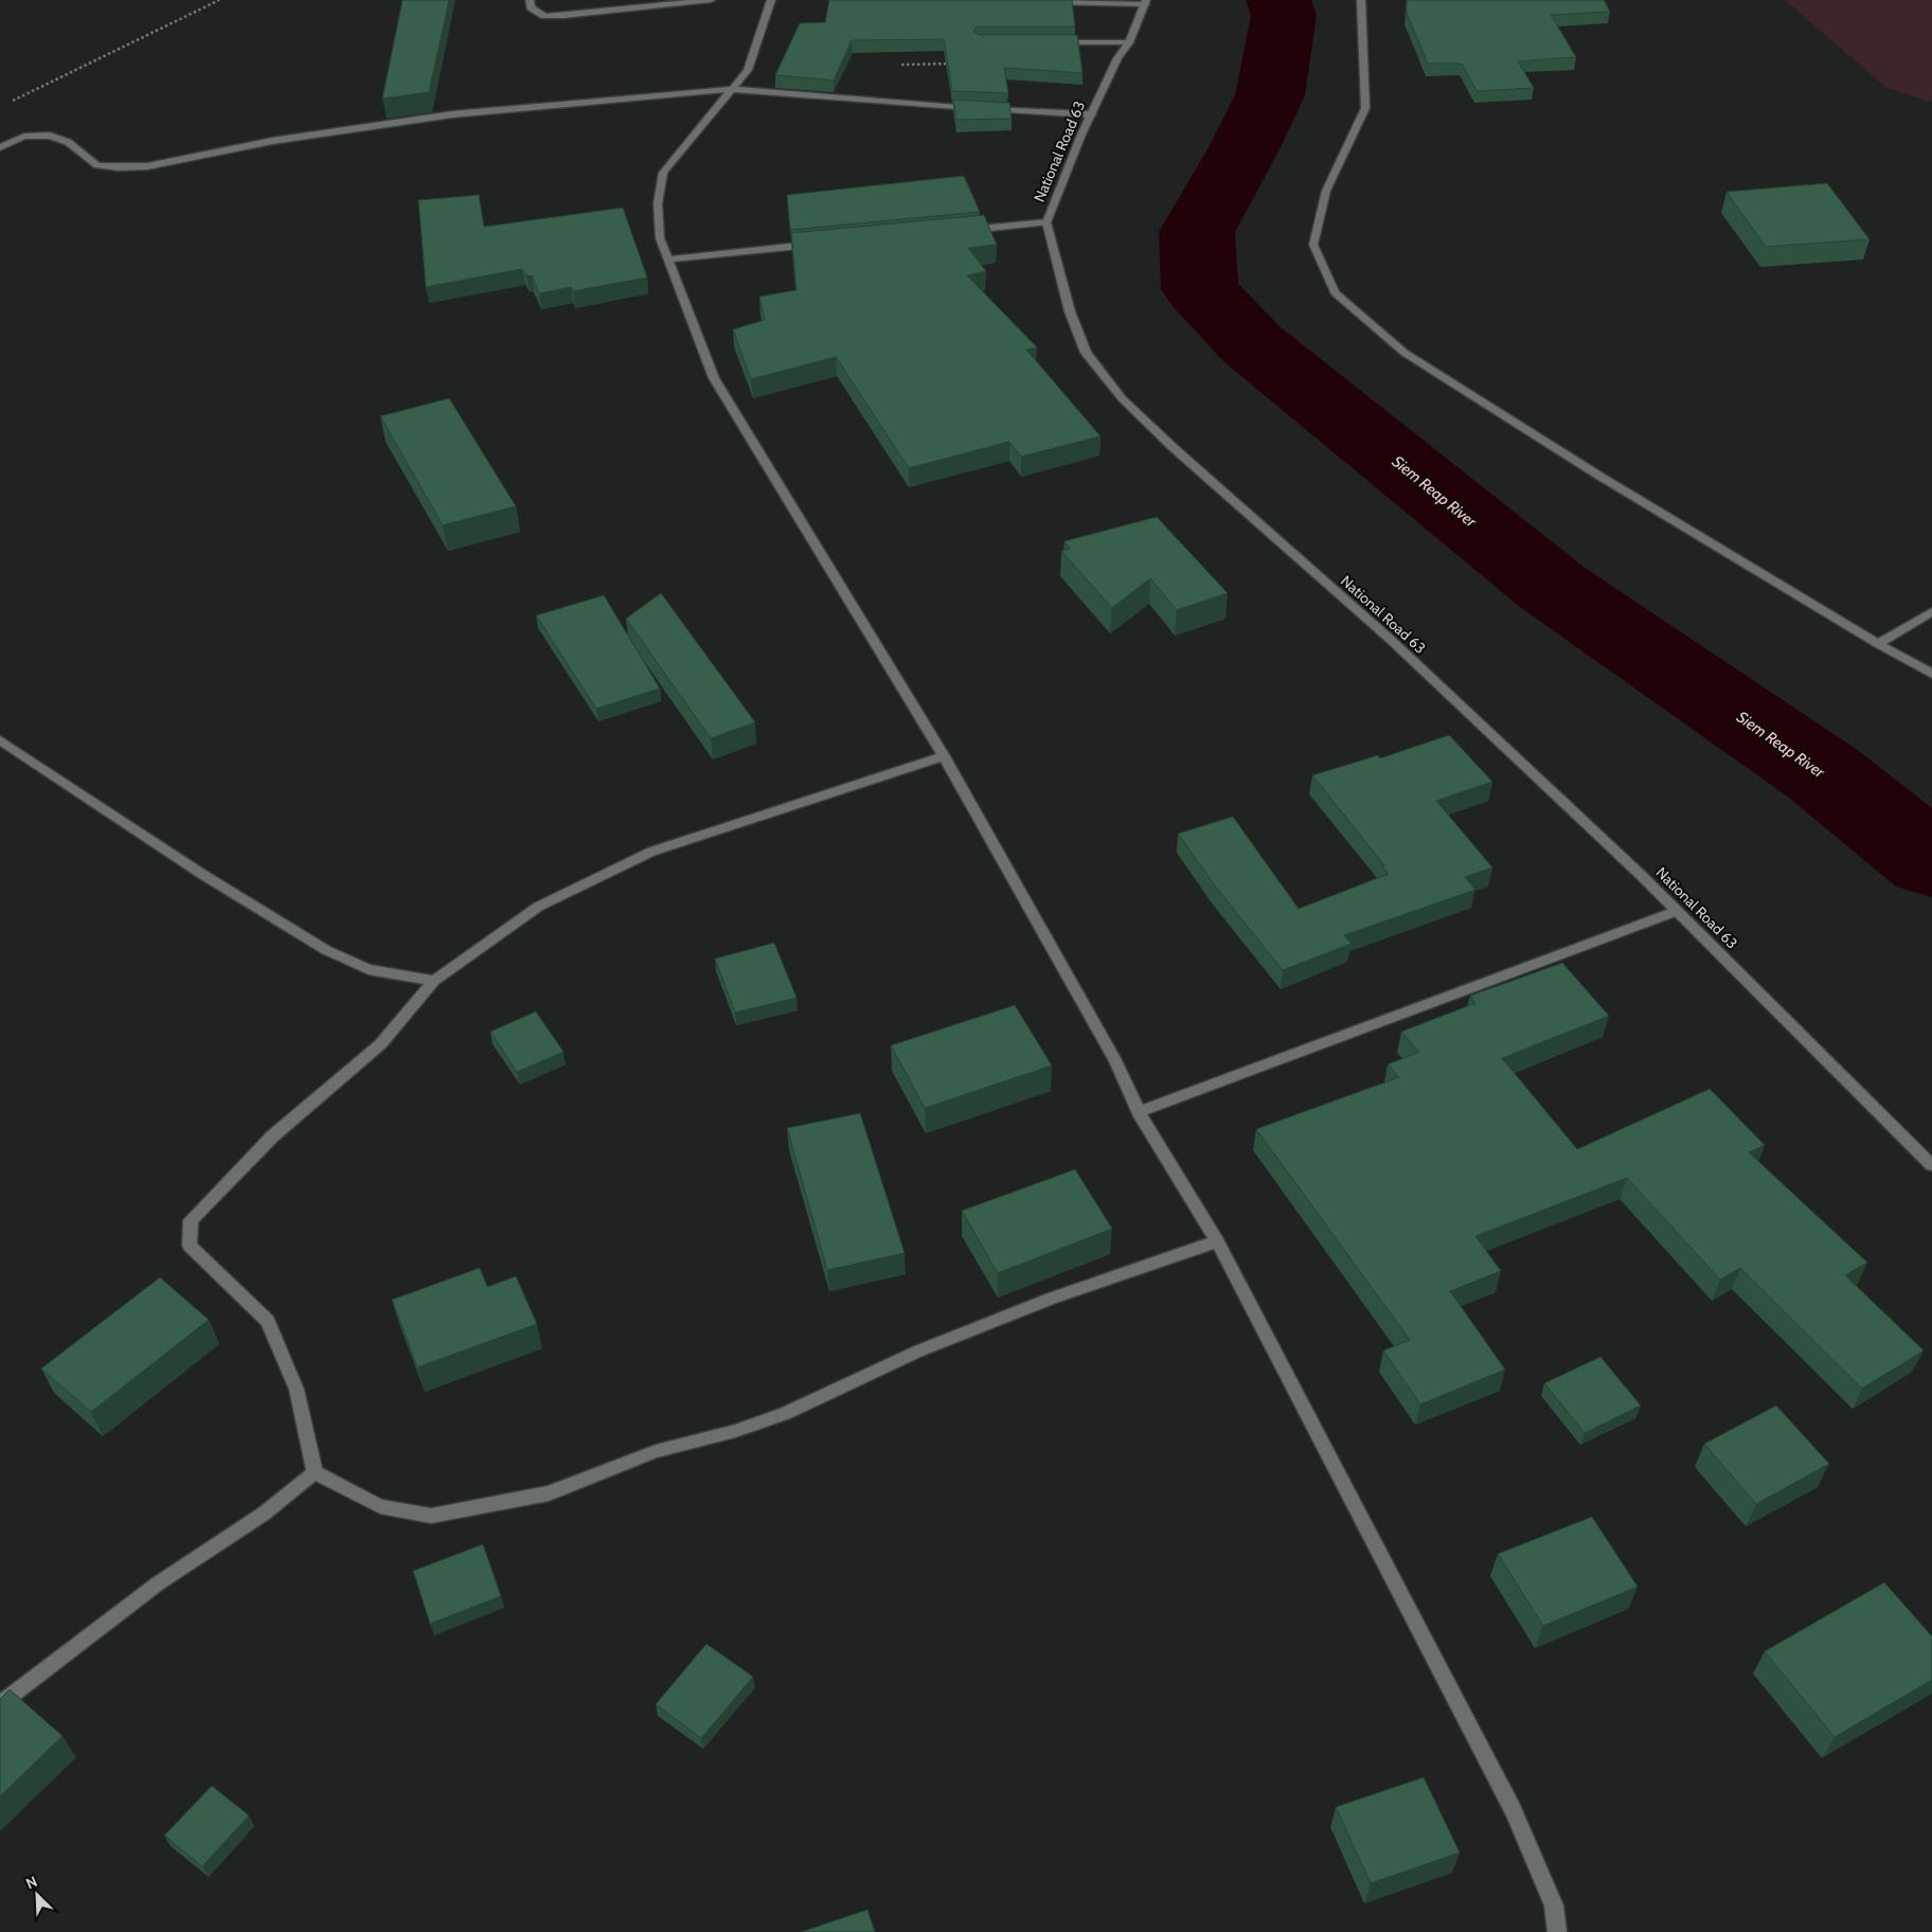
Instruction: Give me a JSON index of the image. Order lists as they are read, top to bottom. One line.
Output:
{"streets":{"street":["National Road 63"]},"water":["Siem Reap River"],"north":"top left"}
